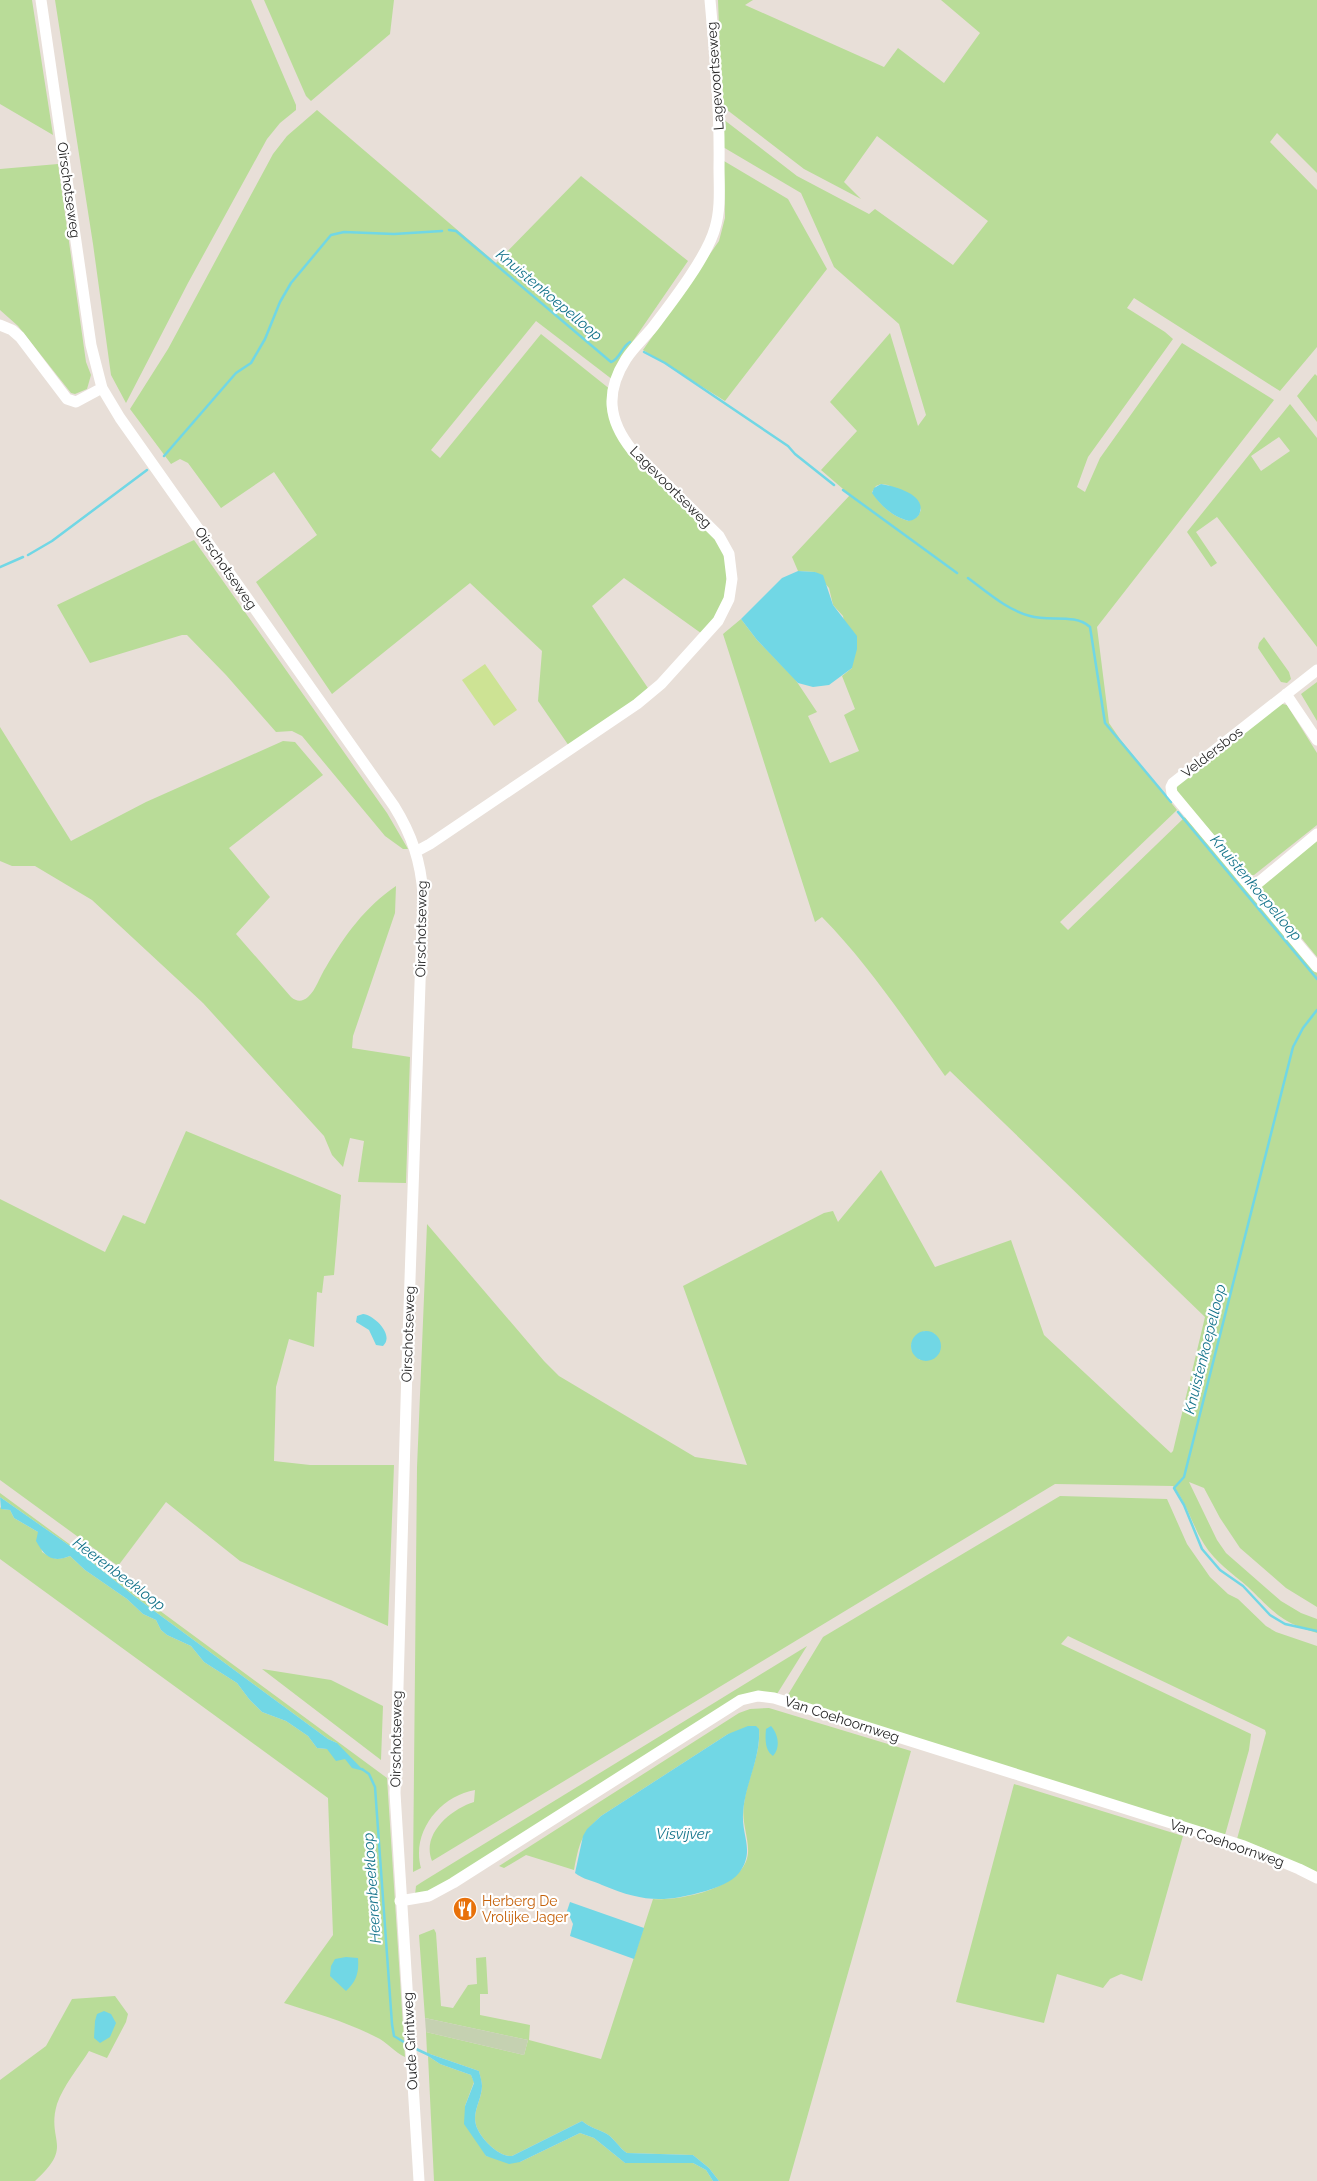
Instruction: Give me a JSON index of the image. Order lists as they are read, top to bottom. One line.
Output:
{"streets":{"street":["Lagevoortseweg","Oirschotseweg","Veldersbos","Van Coehoornweg","Oude Grintweg"]},"crossings":[["Lagevoortseweg","Oirschotseweg"],["Oirschotseweg","Van Coehoornweg"],["Oirschotseweg","Oude Grintweg"],["Van Coehoornweg","Oude Grintweg"]],"water":["Knuistenkoepelloop","Heerenbeekloop","Visvijver"],"places":{"restaurant":["Herberg De Vrolijke Jager"]}}
